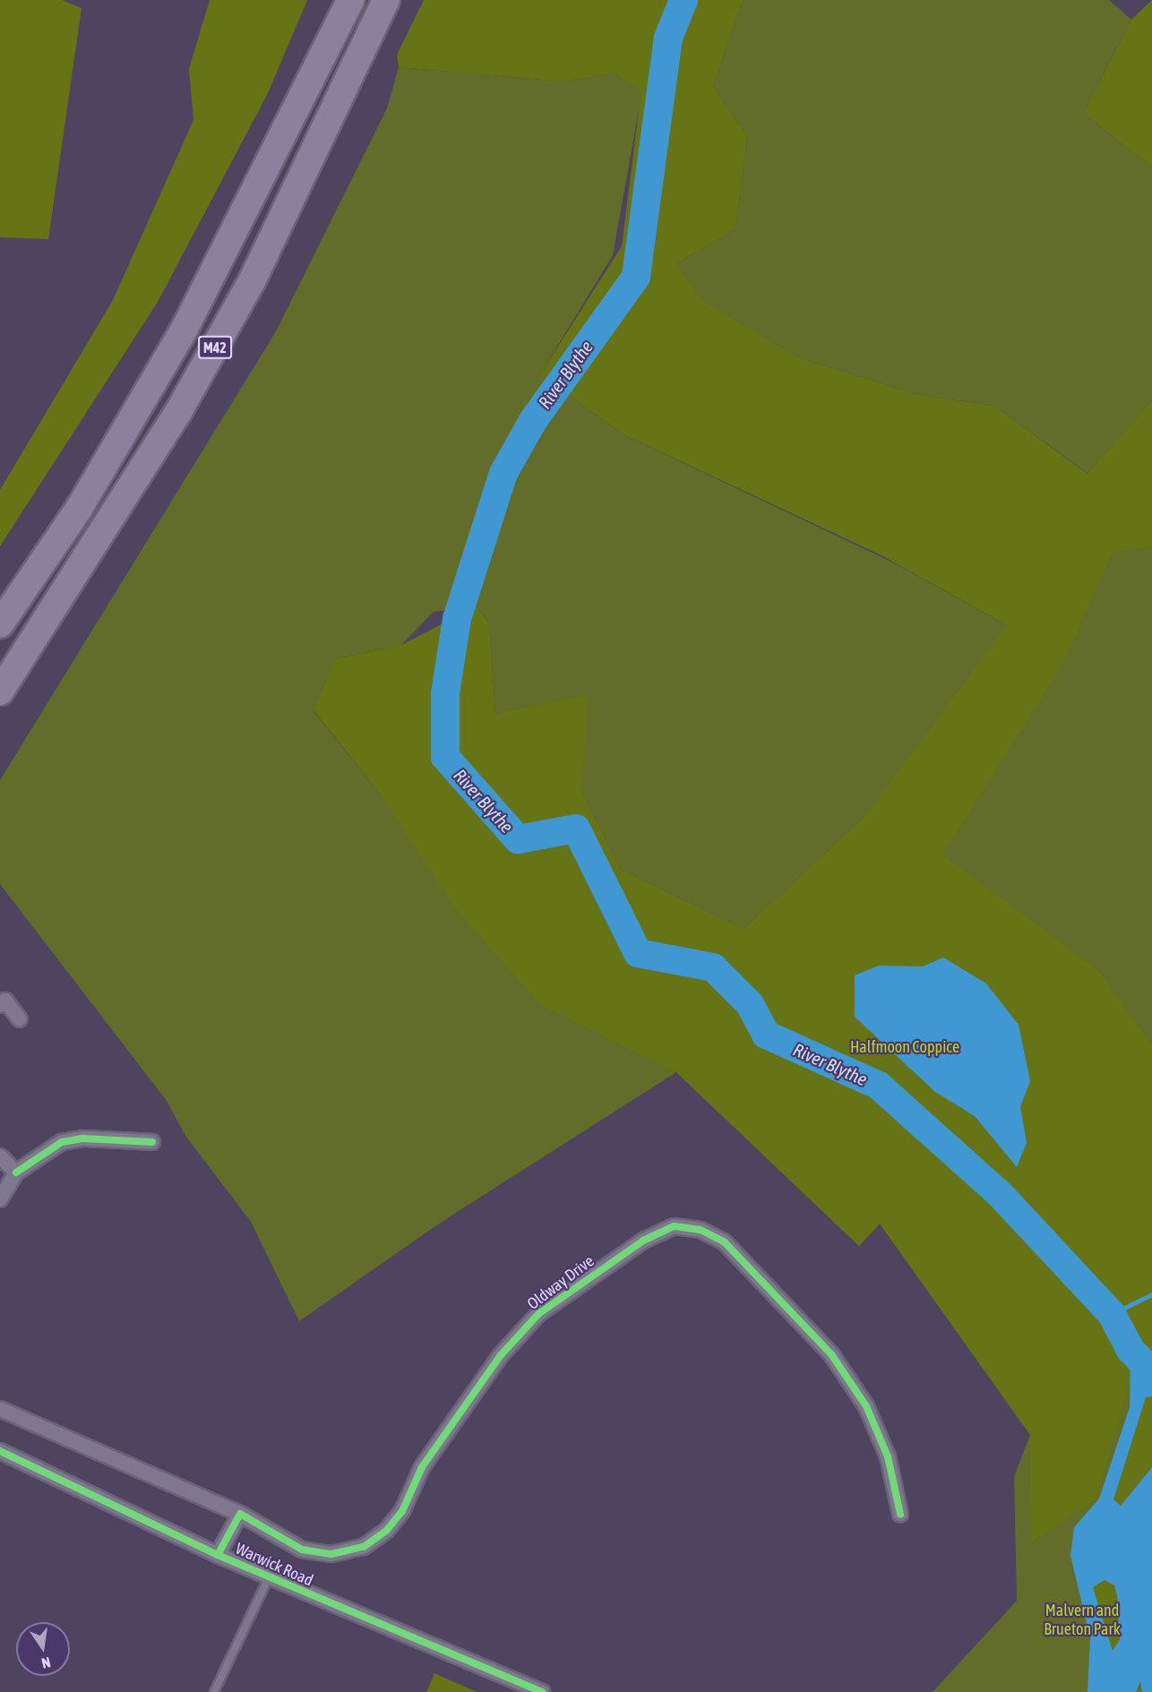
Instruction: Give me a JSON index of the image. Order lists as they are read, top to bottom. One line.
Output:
{"streets":{"highway":["M42"],"street":["Oldway Drive","Warwick Road"]},"water":["River Blythe"],"parks":["Halfmoon Coppice","Malvern and Brueton Park"],"north":"bottom"}
